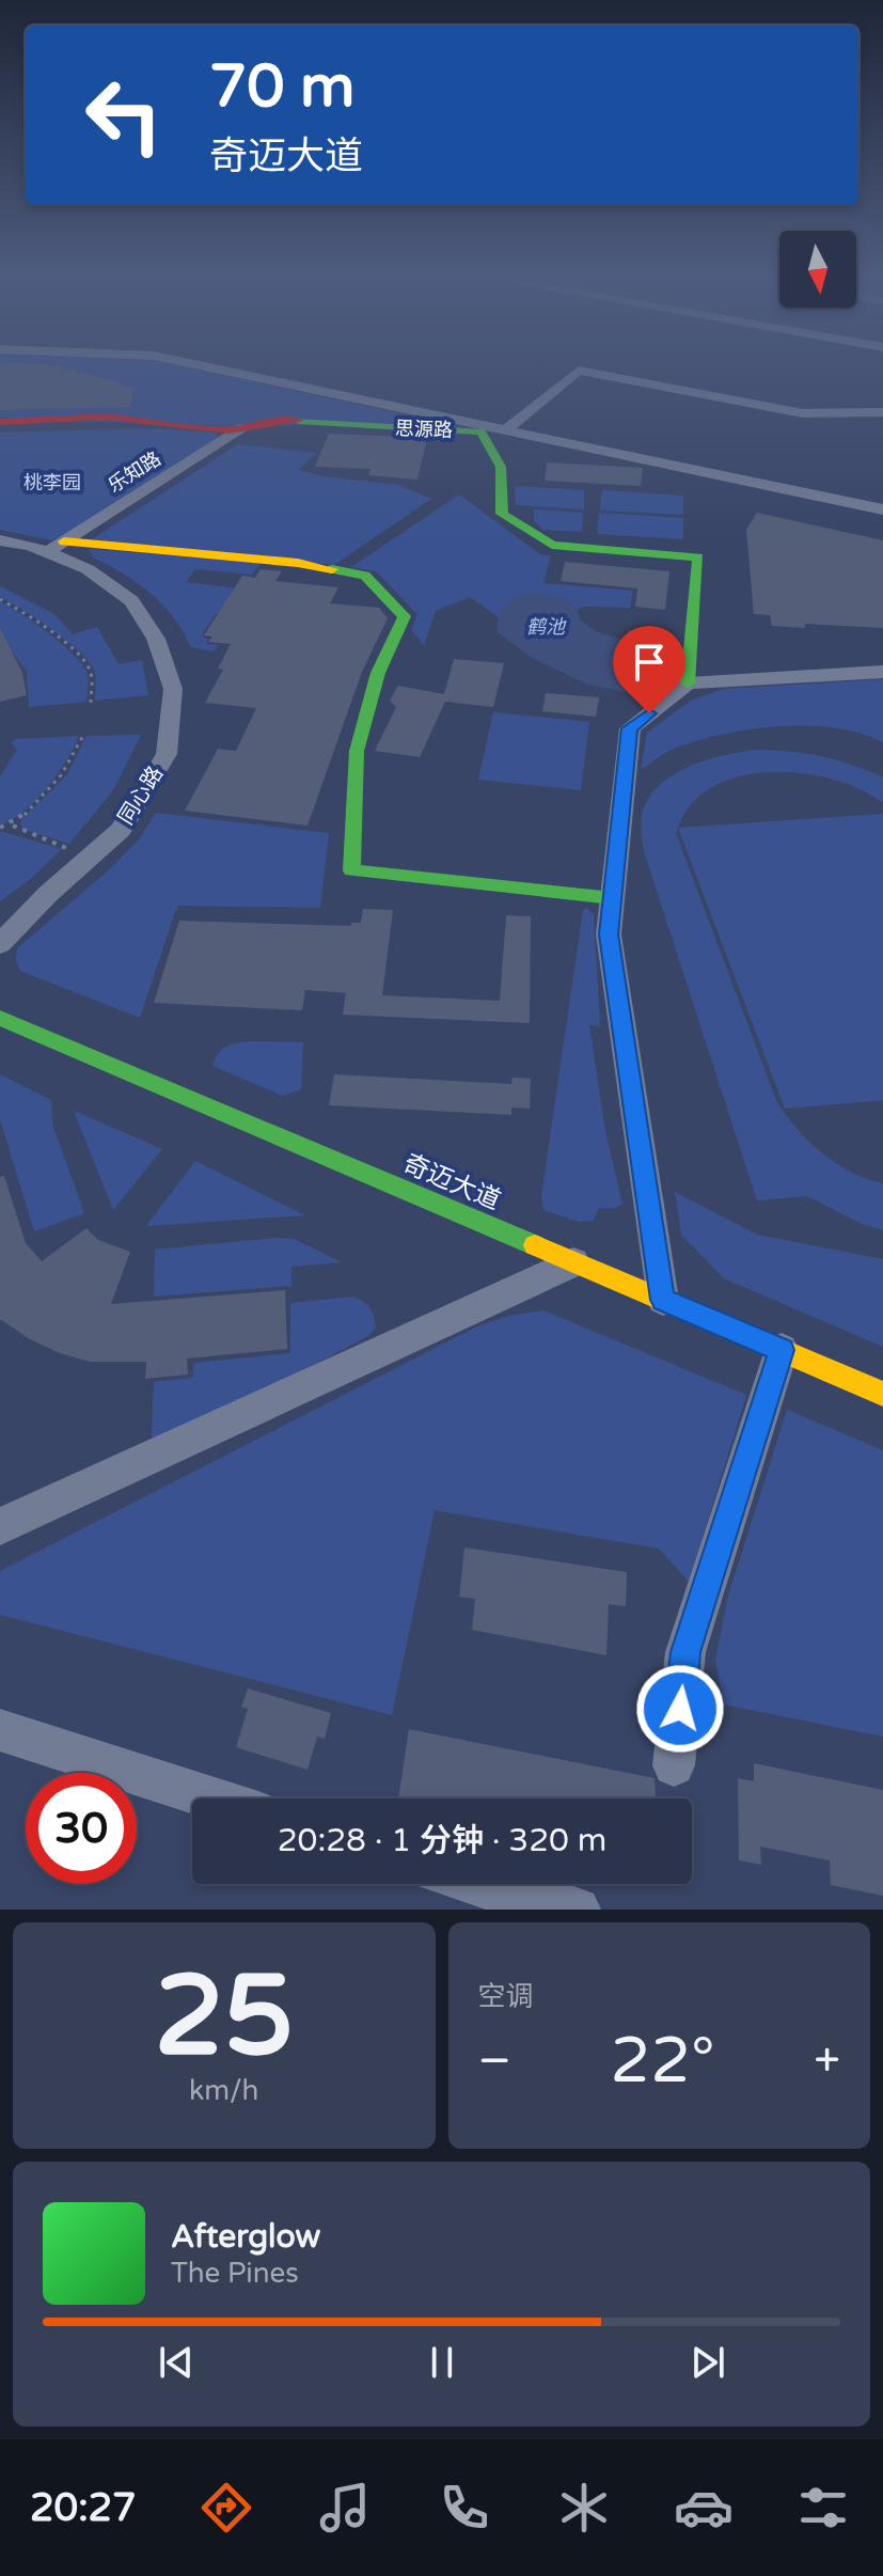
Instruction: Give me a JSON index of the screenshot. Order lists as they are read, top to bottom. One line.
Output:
{"streets":{"street":["思源路","乐知路","同心路","奇迈大道"]},"crossings":[["思源路","乐知路"],["乐知路","同心路"]],"water":["鹤池"],"parks":["桃李园"],"north":"bottom","page":{"turn":["70 m","奇迈大道"],"limit":"30","trip":"20:28 · 1 分钟 · 320 m","tile":[["25","km/h"],"空调"],"heat":["−","22°","+"],"song":["Afterglow","The Pines"],"tabs":"20:27"}}
